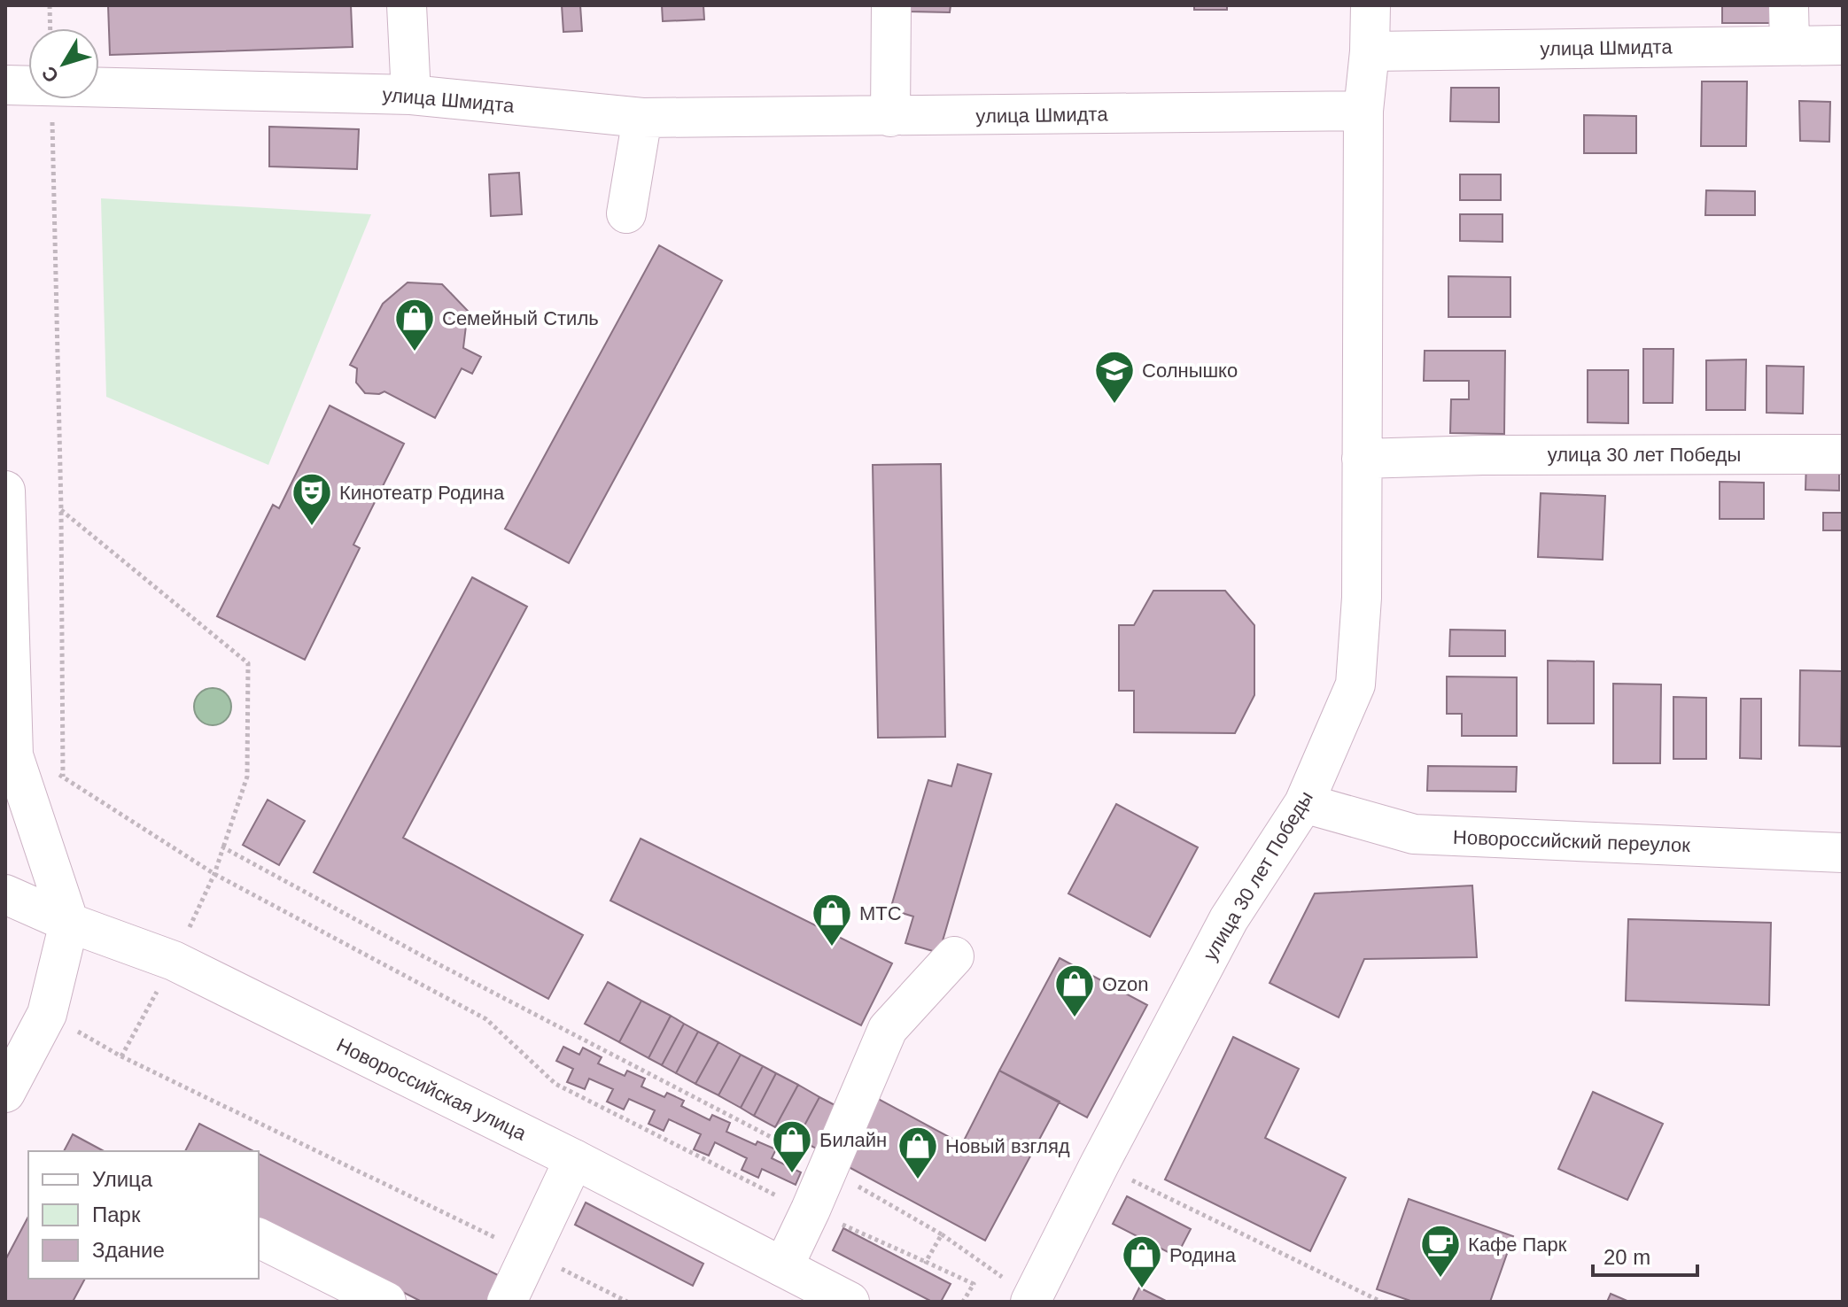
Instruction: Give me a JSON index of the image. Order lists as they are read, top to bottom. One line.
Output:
{"streets":{"street":["улица Шмидта","улица 30 лет Победы","Новороссийский переулок","Новороссийская улица"]},"crossings":[["улица Шмидта","улица 30 лет Победы"],["улица 30 лет Победы","Новороссийский переулок"]],"places":{"shop":["Семейный Стиль","МТС","Ozon","Билайн","Новый взгляд","Родина"],"school or university":["Солнышко"],"theatre":["Кинотеатр Родина"],"cafe":["Кафе Парк"]},"legend":["Улица","Парк","Здание"],"scale_bar":"20 m","north":"bottom left"}
